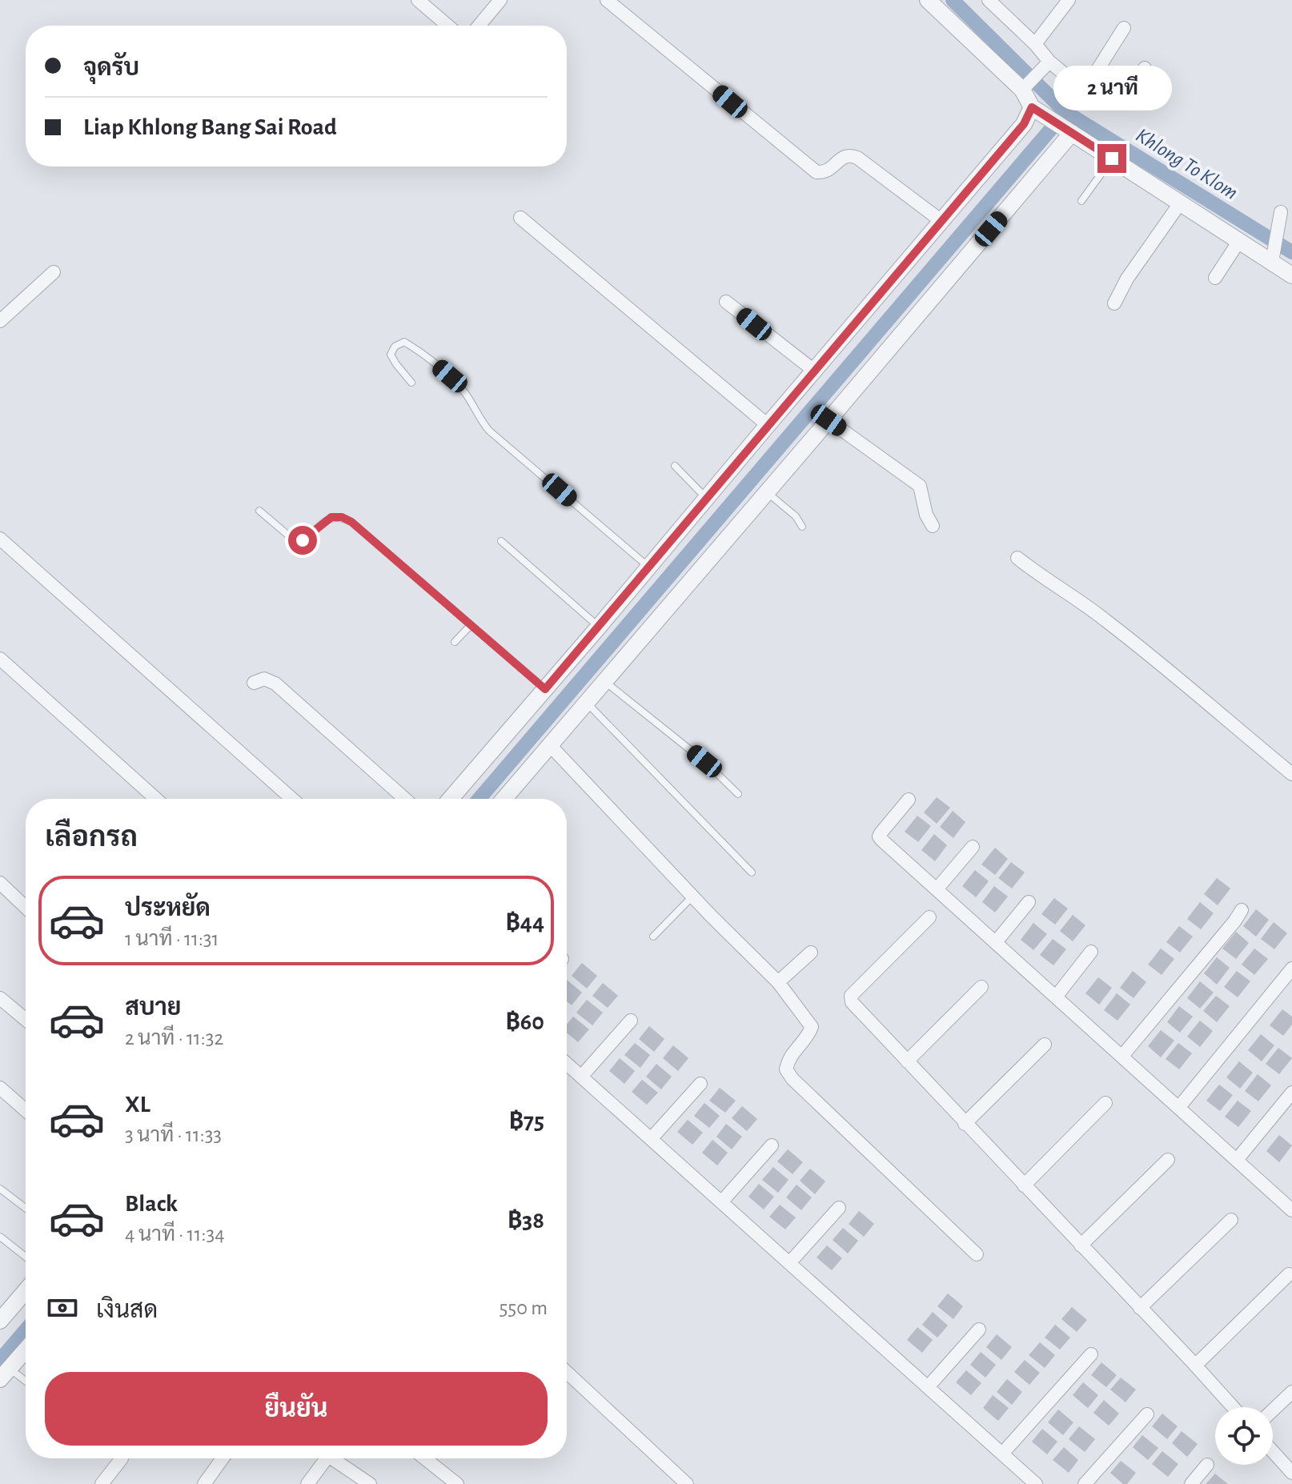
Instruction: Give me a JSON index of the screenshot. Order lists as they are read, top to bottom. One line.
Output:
{"water":["Khlong To Klom"],"page":{"banner":["จุดรับ","Liap Khlong Bang Sai Road"],"bubble":"2 นาที","heading":"เลือกรถ","list":[{"name":"ประหยัด","note":"1 นาที · 11:31","value":"฿44"},{"name":"สบาย","note":"2 นาที · 11:32","value":"฿60"},{"name":"XL","note":"3 นาที · 11:33","value":"฿75"},{"name":"Black","note":"4 นาที · 11:34","value":"฿38"}],"pay":["เงินสด","550 m"],"buttons":"ยืนยัน"}}
